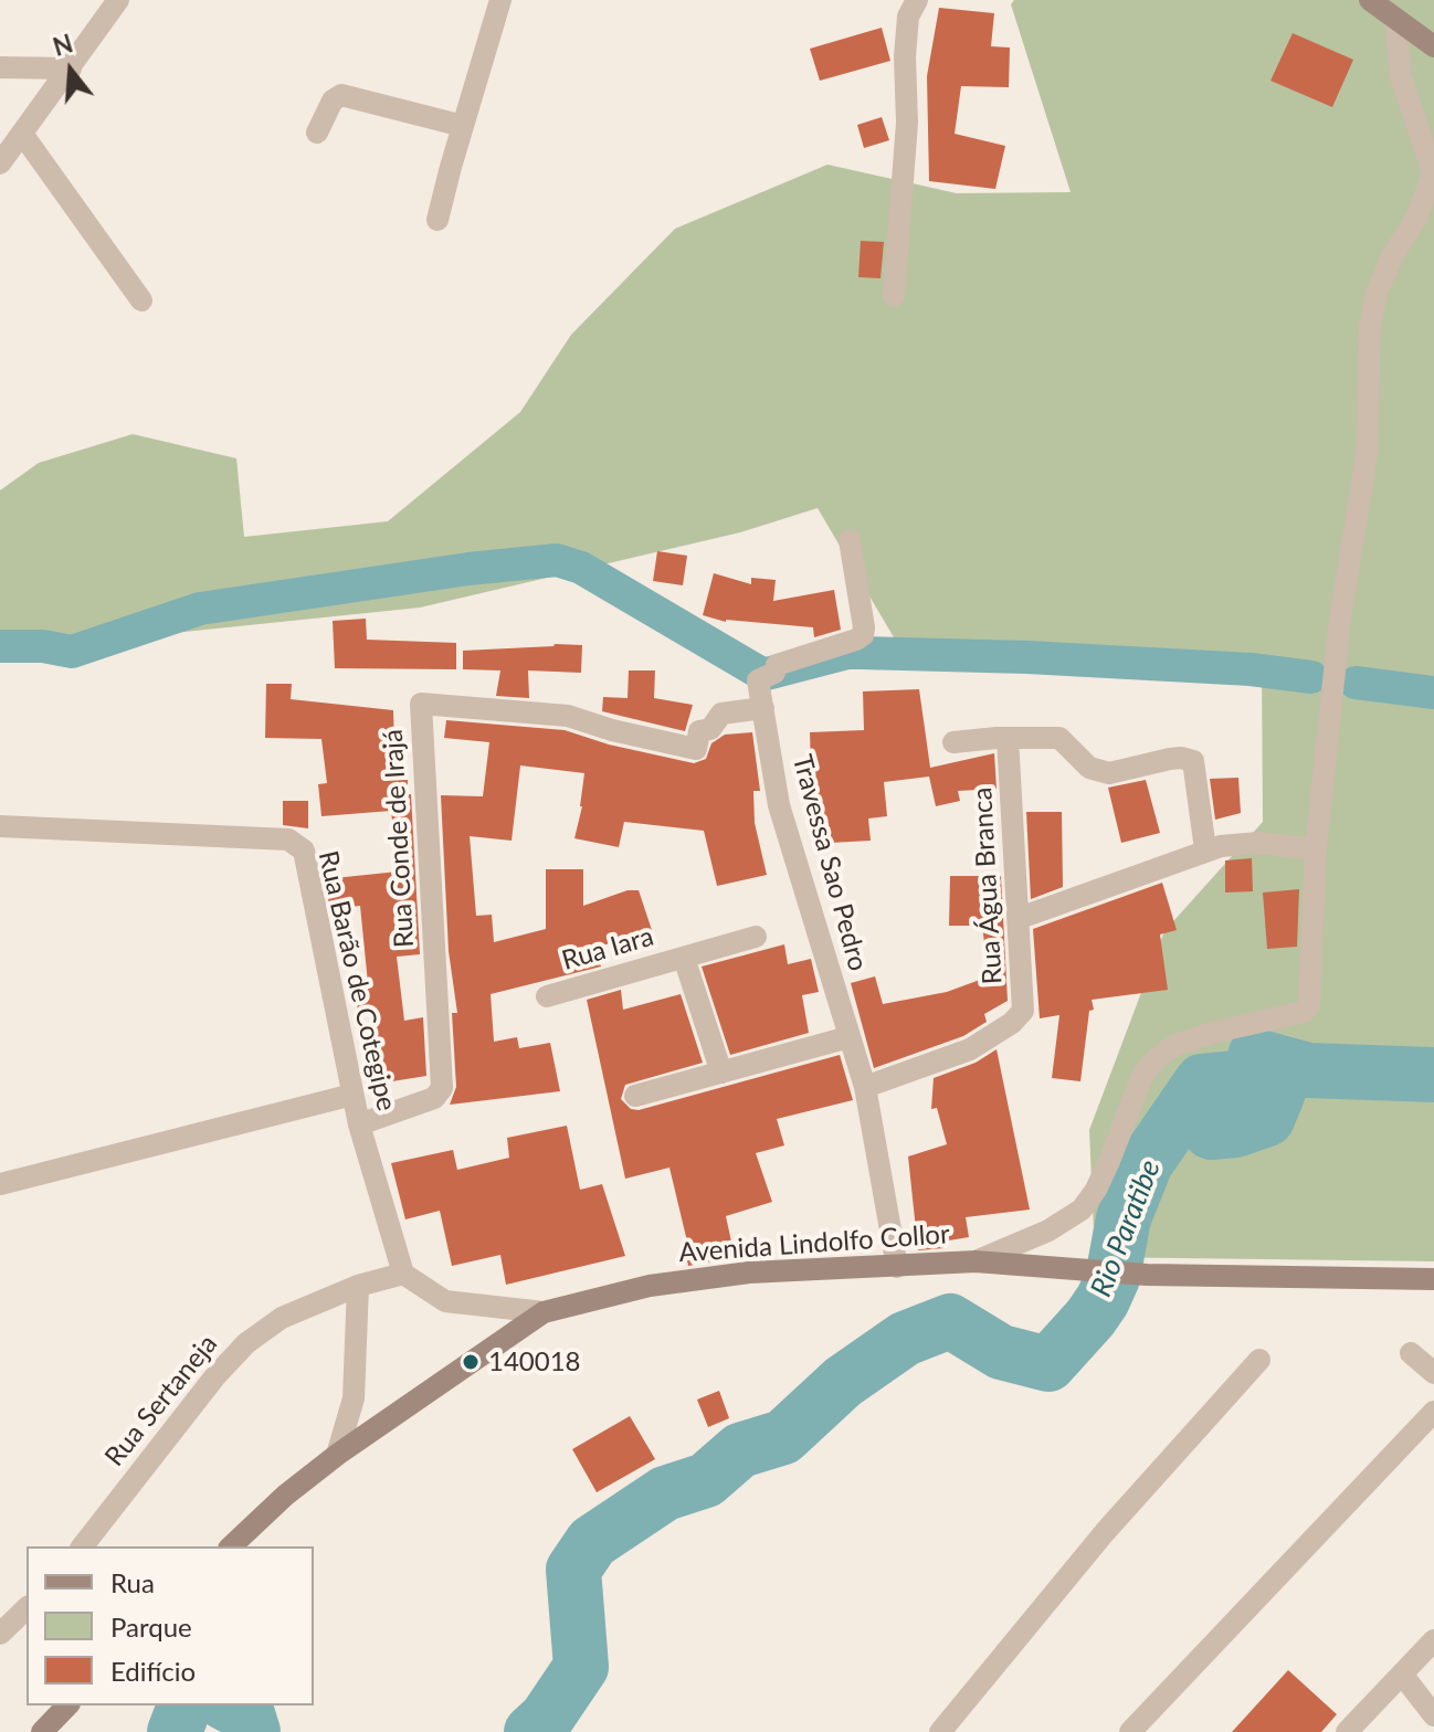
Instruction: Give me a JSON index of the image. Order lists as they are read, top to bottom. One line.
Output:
{"streets":{"main road":["Avenida Lindolfo Collor"],"street":["Rua Conde de Irajá","Travessa Sao Pedro","Rua Água Branca","Rua Iara","Rua Barão de Cotegipe","Rua Sertaneja"]},"crossings":[["Rua Conde de Irajá","Travessa Sao Pedro"],["Rua Conde de Irajá","Rua Barão de Cotegipe"],["Travessa Sao Pedro","Rua Água Branca"],["Travessa Sao Pedro","Avenida Lindolfo Collor"],["Rua Barão de Cotegipe","Rua Sertaneja"]],"water":["Rio Paratibe"],"places":["140018"],"legend":["Rua","Parque","Edifício"],"north":"top"}
